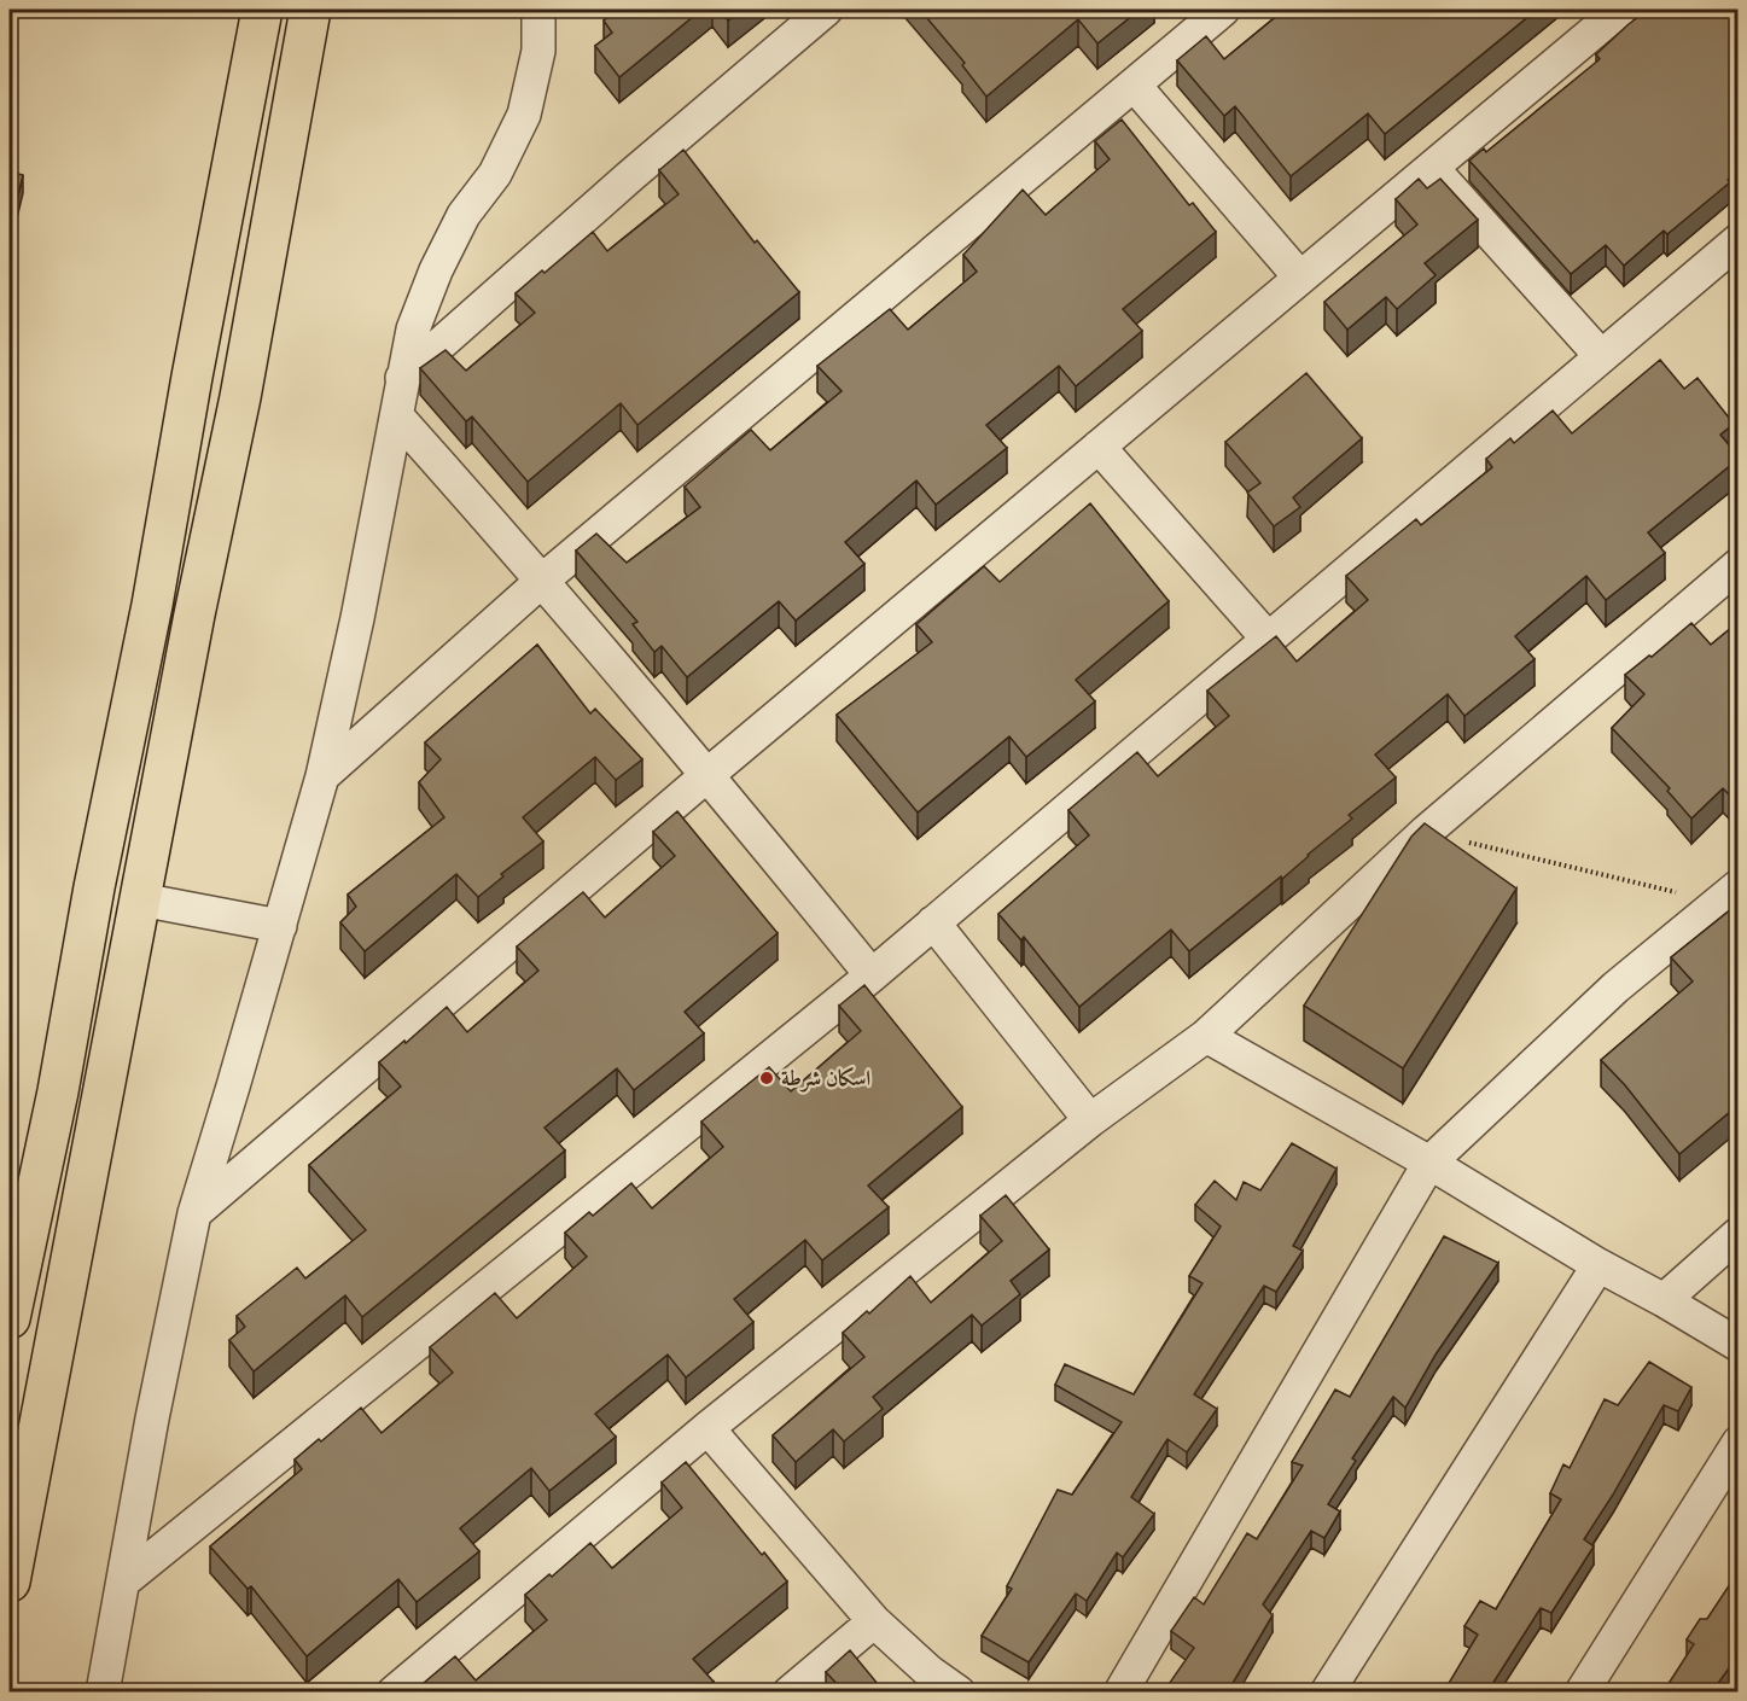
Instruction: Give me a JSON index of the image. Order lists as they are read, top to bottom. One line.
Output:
{"places":["اسكان شرطة"]}
